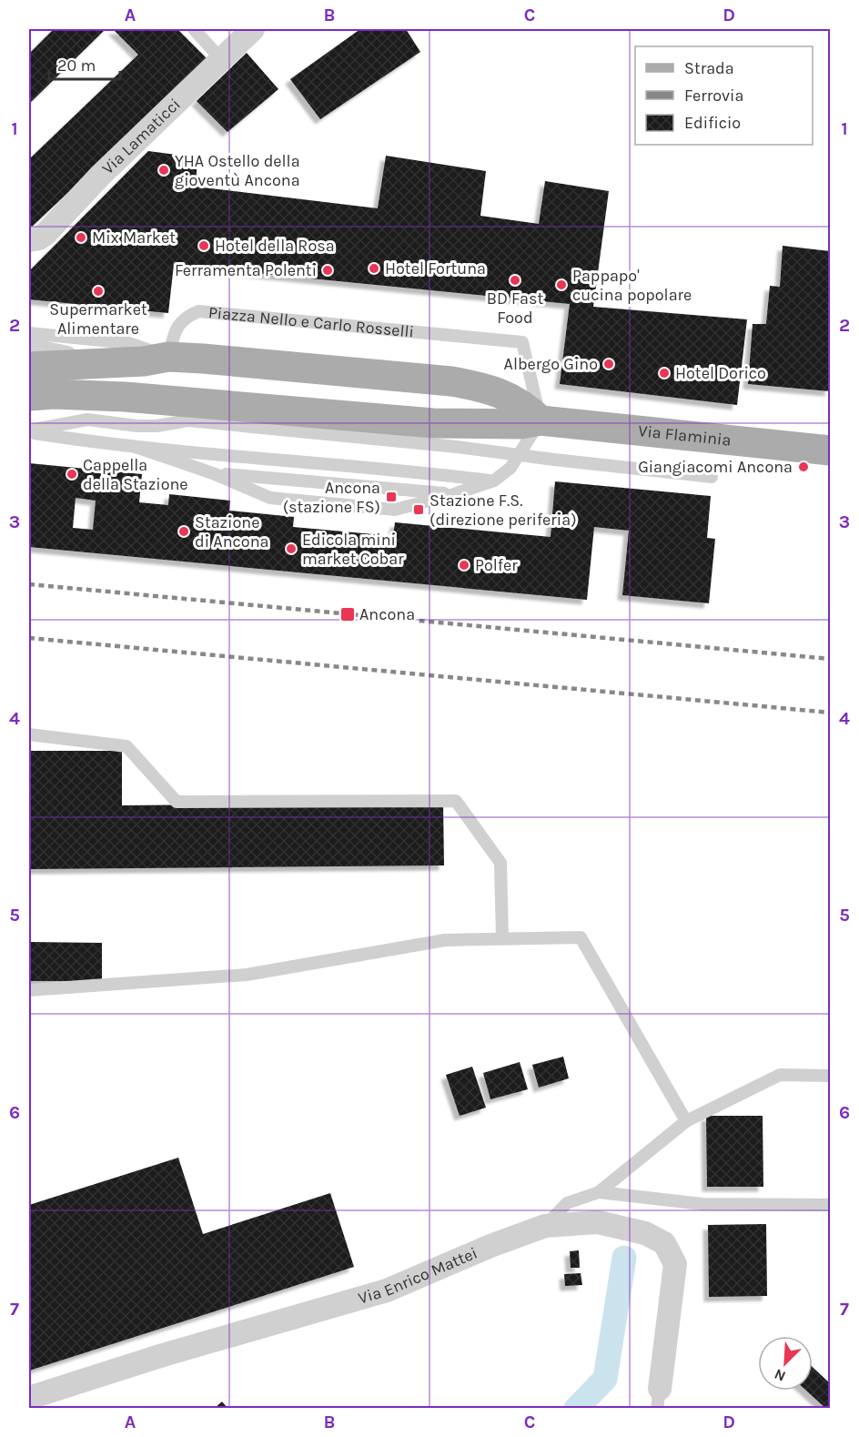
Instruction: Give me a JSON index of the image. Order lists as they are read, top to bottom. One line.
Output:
{"streets":{"main road":["Via Flaminia"],"street":["Via Lamaticci","Via Enrico Mattei"],"lane":["Piazza Nello e Carlo Rosselli"]},"crossings":[["Piazza Nello e Carlo Rosselli","Via Flaminia"]],"places":{"other":["YHA Ostello della gioventù Ancona","Mix Market","Hotel della Rosa","Hotel Fortuna","Ferramenta Polenti","BD Fast Food","Pappapo' cucina popolare","Supermarket Alimentare","Albergo Gino","Hotel Dorico","Giangiacomi Ancona","Cappella della Stazione","Stazione di Ancona","Edicola mini market Cobar","Polfer"],"transit":["Ancona (stazione FS)","Stazione F.S. (direzione periferia)","Ancona"]},"legend":["Strada","Ferrovia","Edificio"],"scale_bar":"20 m","north":"bottom left","grid":{"columns":["A","B","C","D"],"rows":["1","2","3","4","5","6","7"]}}
